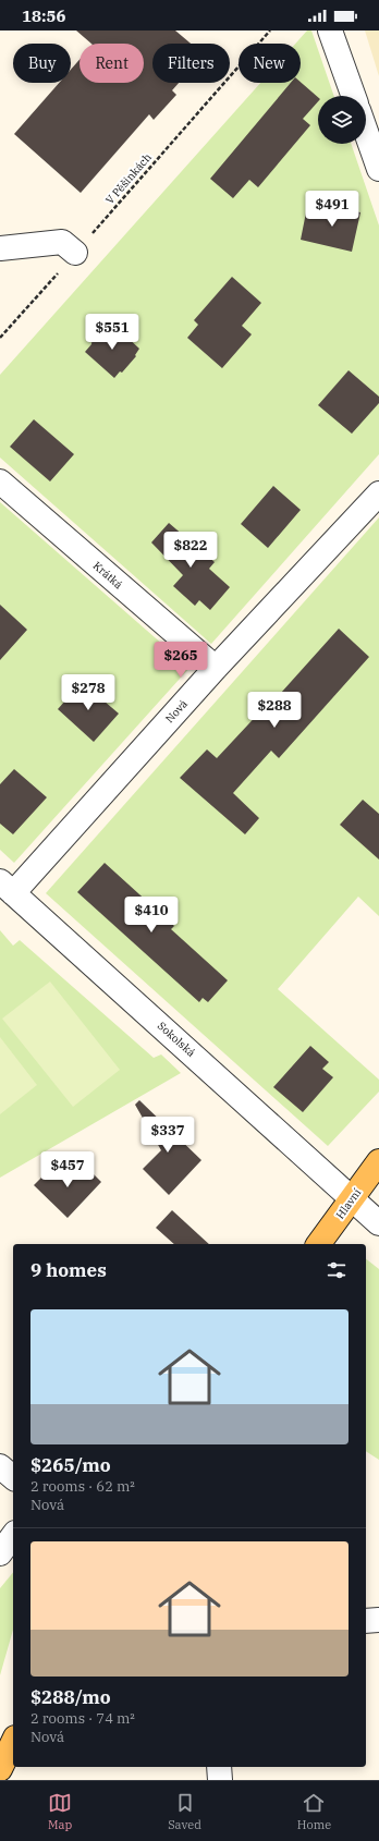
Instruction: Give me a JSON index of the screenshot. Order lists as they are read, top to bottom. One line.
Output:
{"streets":{"main road":["Hlavní"],"street":["Krátká","Nová","Sokolská"],"path":["V Pěšinkách"]},"crossings":[["Krátká","Nová"],["Nová","Sokolská"],["Sokolská","Hlavní"]],"page":{"status":"18:56","chip":["Buy","Rent","Filters","New"],"price":["$491","$551","$822","$265","$278","$288","$410","$337","$457"],"heading":"9 homes","list":[{"name":"$265/mo","note":"2 rooms · 62 m² · Nová"},{"name":"$288/mo","note":"2 rooms · 74 m² · Nová"}],"tabs":["Map","Saved","Home"]}}
